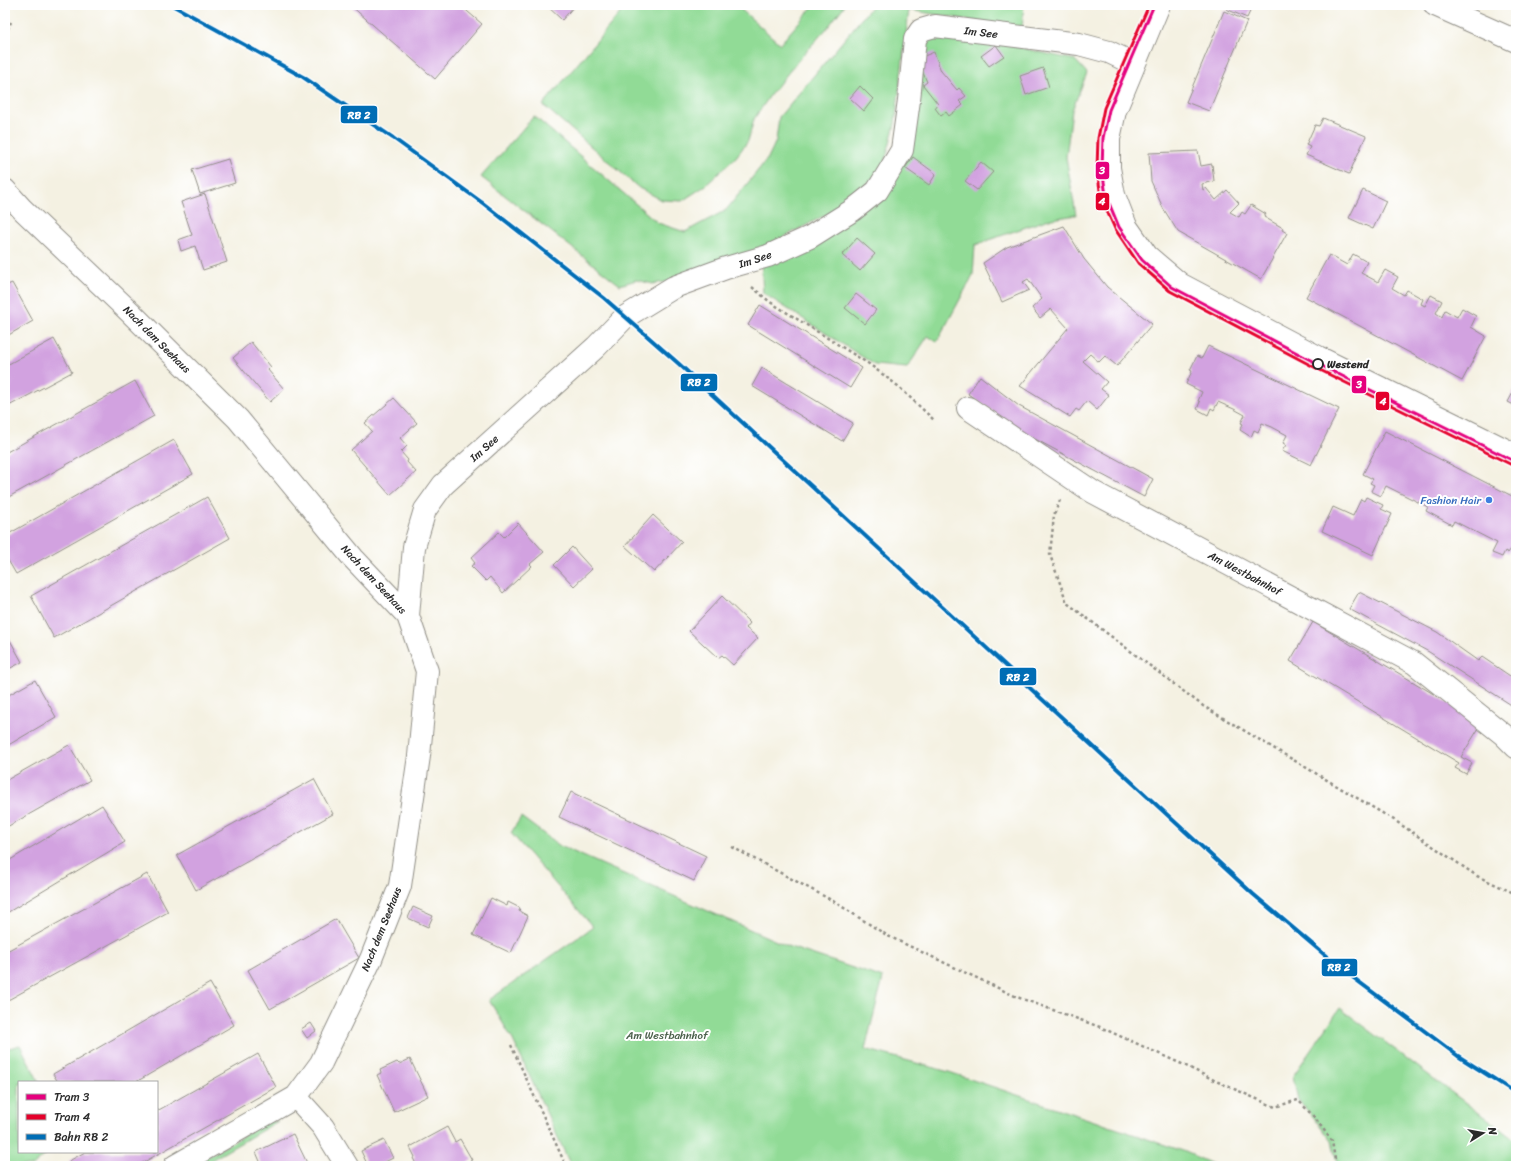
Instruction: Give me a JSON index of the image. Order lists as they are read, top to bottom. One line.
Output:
{"streets":{"street":["Im See","Nach dem Seehaus","Am Westbahnhof"]},"crossings":[["Im See","Nach dem Seehaus"]],"parks":["Am Westbahnhof"],"places":["Westend","Fashion Hair"],"lines":["tram line 3","tram line 4"],"legend":["Tram 3","Tram 4","Bahn RB 2"],"north":"right"}
